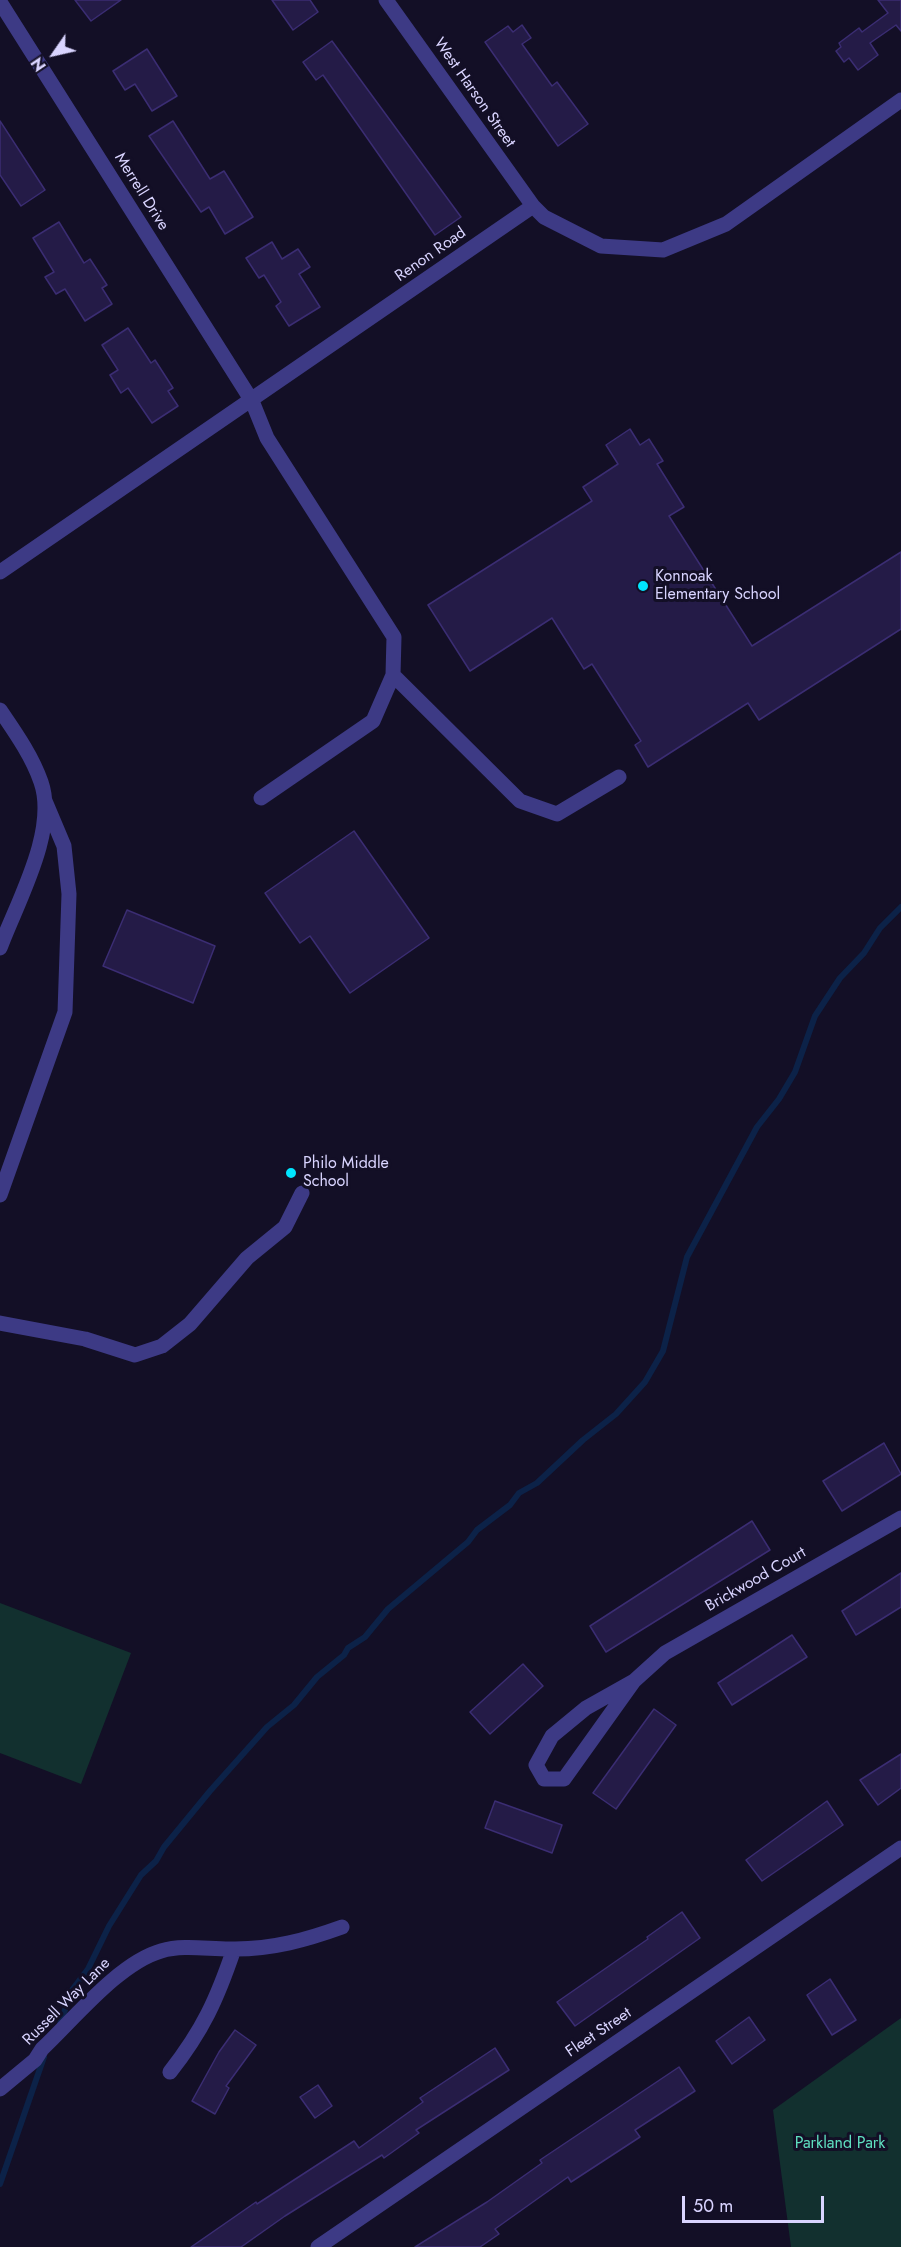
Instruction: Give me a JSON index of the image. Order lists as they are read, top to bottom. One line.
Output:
{"streets":{"street":["West Harson Street","Merrell Drive","Renon Road","Brickwood Court","Russell Way Lane","Fleet Street"]},"crossings":[["West Harson Street","Renon Road"],["Merrell Drive","Renon Road"]],"parks":["Parkland Park"],"places":["Konnoak Elementary School","Philo Middle School"],"scale_bar":"50 m","north":"bottom left"}
